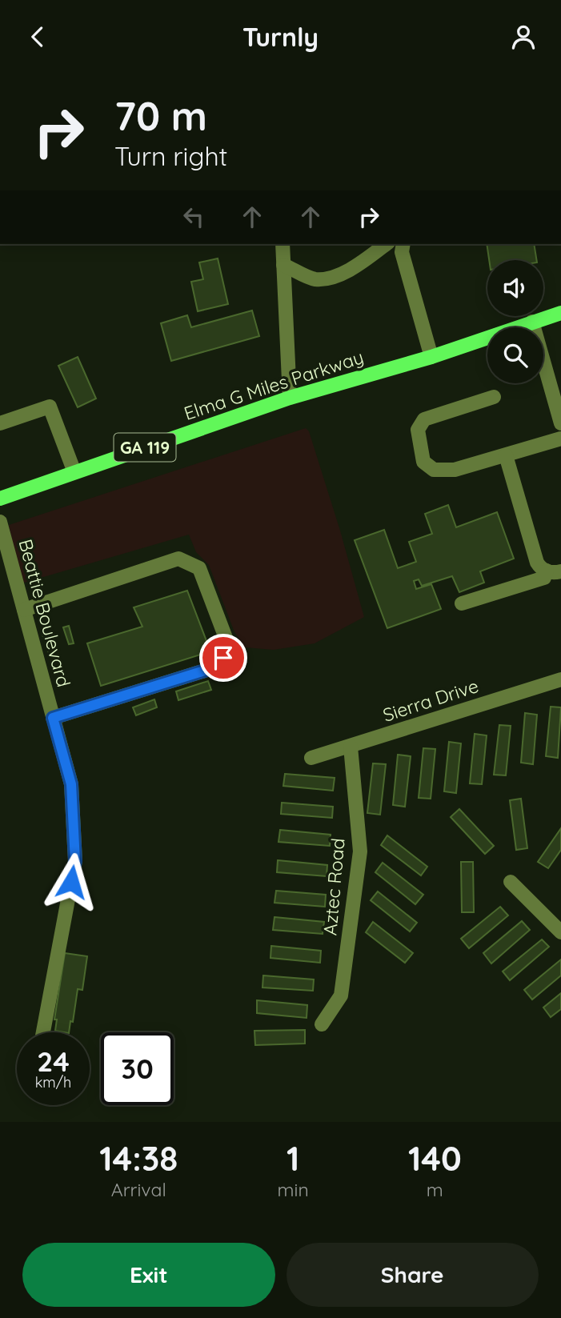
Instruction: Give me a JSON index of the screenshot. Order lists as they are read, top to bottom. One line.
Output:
{"streets":{"main road":["Elma G Miles Parkway","GA 119"],"street":["Beattie Boulevard","Sierra Drive","Aztec Road"]},"crossings":[["Sierra Drive","Aztec Road"]],"page":{"header":"Turnly","turn":["70 m","Turn right"],"speed":"24 km/h","limit":"30","eta":["14:38","Arrival","1","min","140","m"],"buttons":["Exit","Share"]}}
